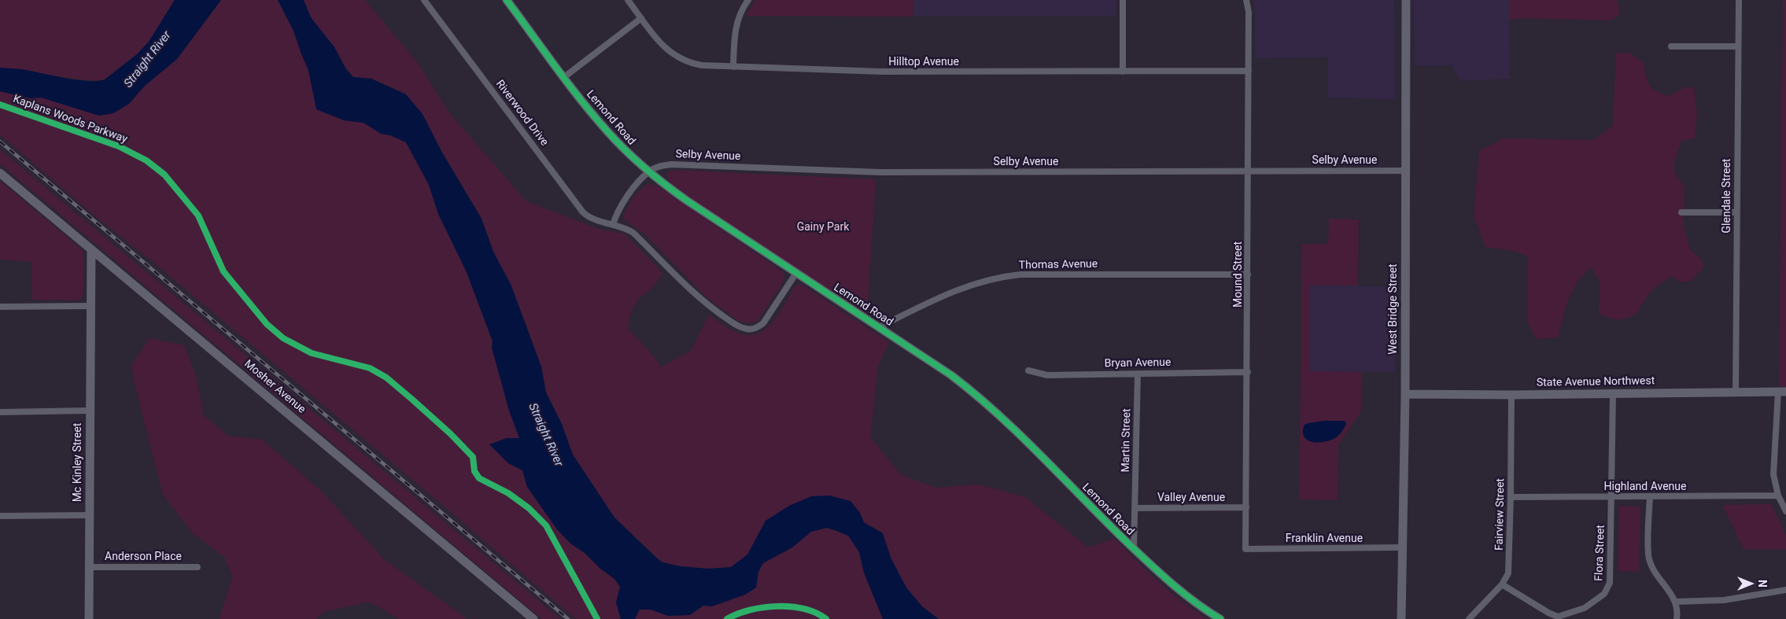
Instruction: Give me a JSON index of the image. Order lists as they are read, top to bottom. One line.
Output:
{"streets":{"street":["Hilltop Avenue","Riverwood Drive","Lemond Road","Selby Avenue","Glendale Street","Thomas Avenue","Mound Street","West Bridge Street","Bryan Avenue","State Avenue Northwest","Mosher Avenue","Martin Street","Mc Kinley Street","Highland Avenue","Valley Avenue","Fairview Street","Franklin Avenue","Flora Street","Anderson Place"],"cycle path":["Kaplans Woods Parkway"]},"crossings":[["Hilltop Avenue","Mound Street"],["Riverwood Drive","Lemond Road"],["Lemond Road","Selby Avenue"],["Lemond Road","Thomas Avenue"],["Lemond Road","Martin Street"],["Selby Avenue","Mound Street"],["Selby Avenue","West Bridge Street"],["Glendale Street","State Avenue Northwest"],["Thomas Avenue","Mound Street"],["Mound Street","Bryan Avenue"],["Mound Street","Valley Avenue"],["Mound Street","Franklin Avenue"],["West Bridge Street","State Avenue Northwest"],["West Bridge Street","Franklin Avenue"],["Bryan Avenue","Martin Street"],["State Avenue Northwest","Fairview Street"],["State Avenue Northwest","Flora Street"],["Mosher Avenue","Mc Kinley Street"],["Martin Street","Valley Avenue"],["Mc Kinley Street","Anderson Place"],["Highland Avenue","Fairview Street"],["Highland Avenue","Flora Street"],["Fairview Street","Flora Street"]],"water":["Straight River"],"parks":["Gainy Park"],"north":"right"}
